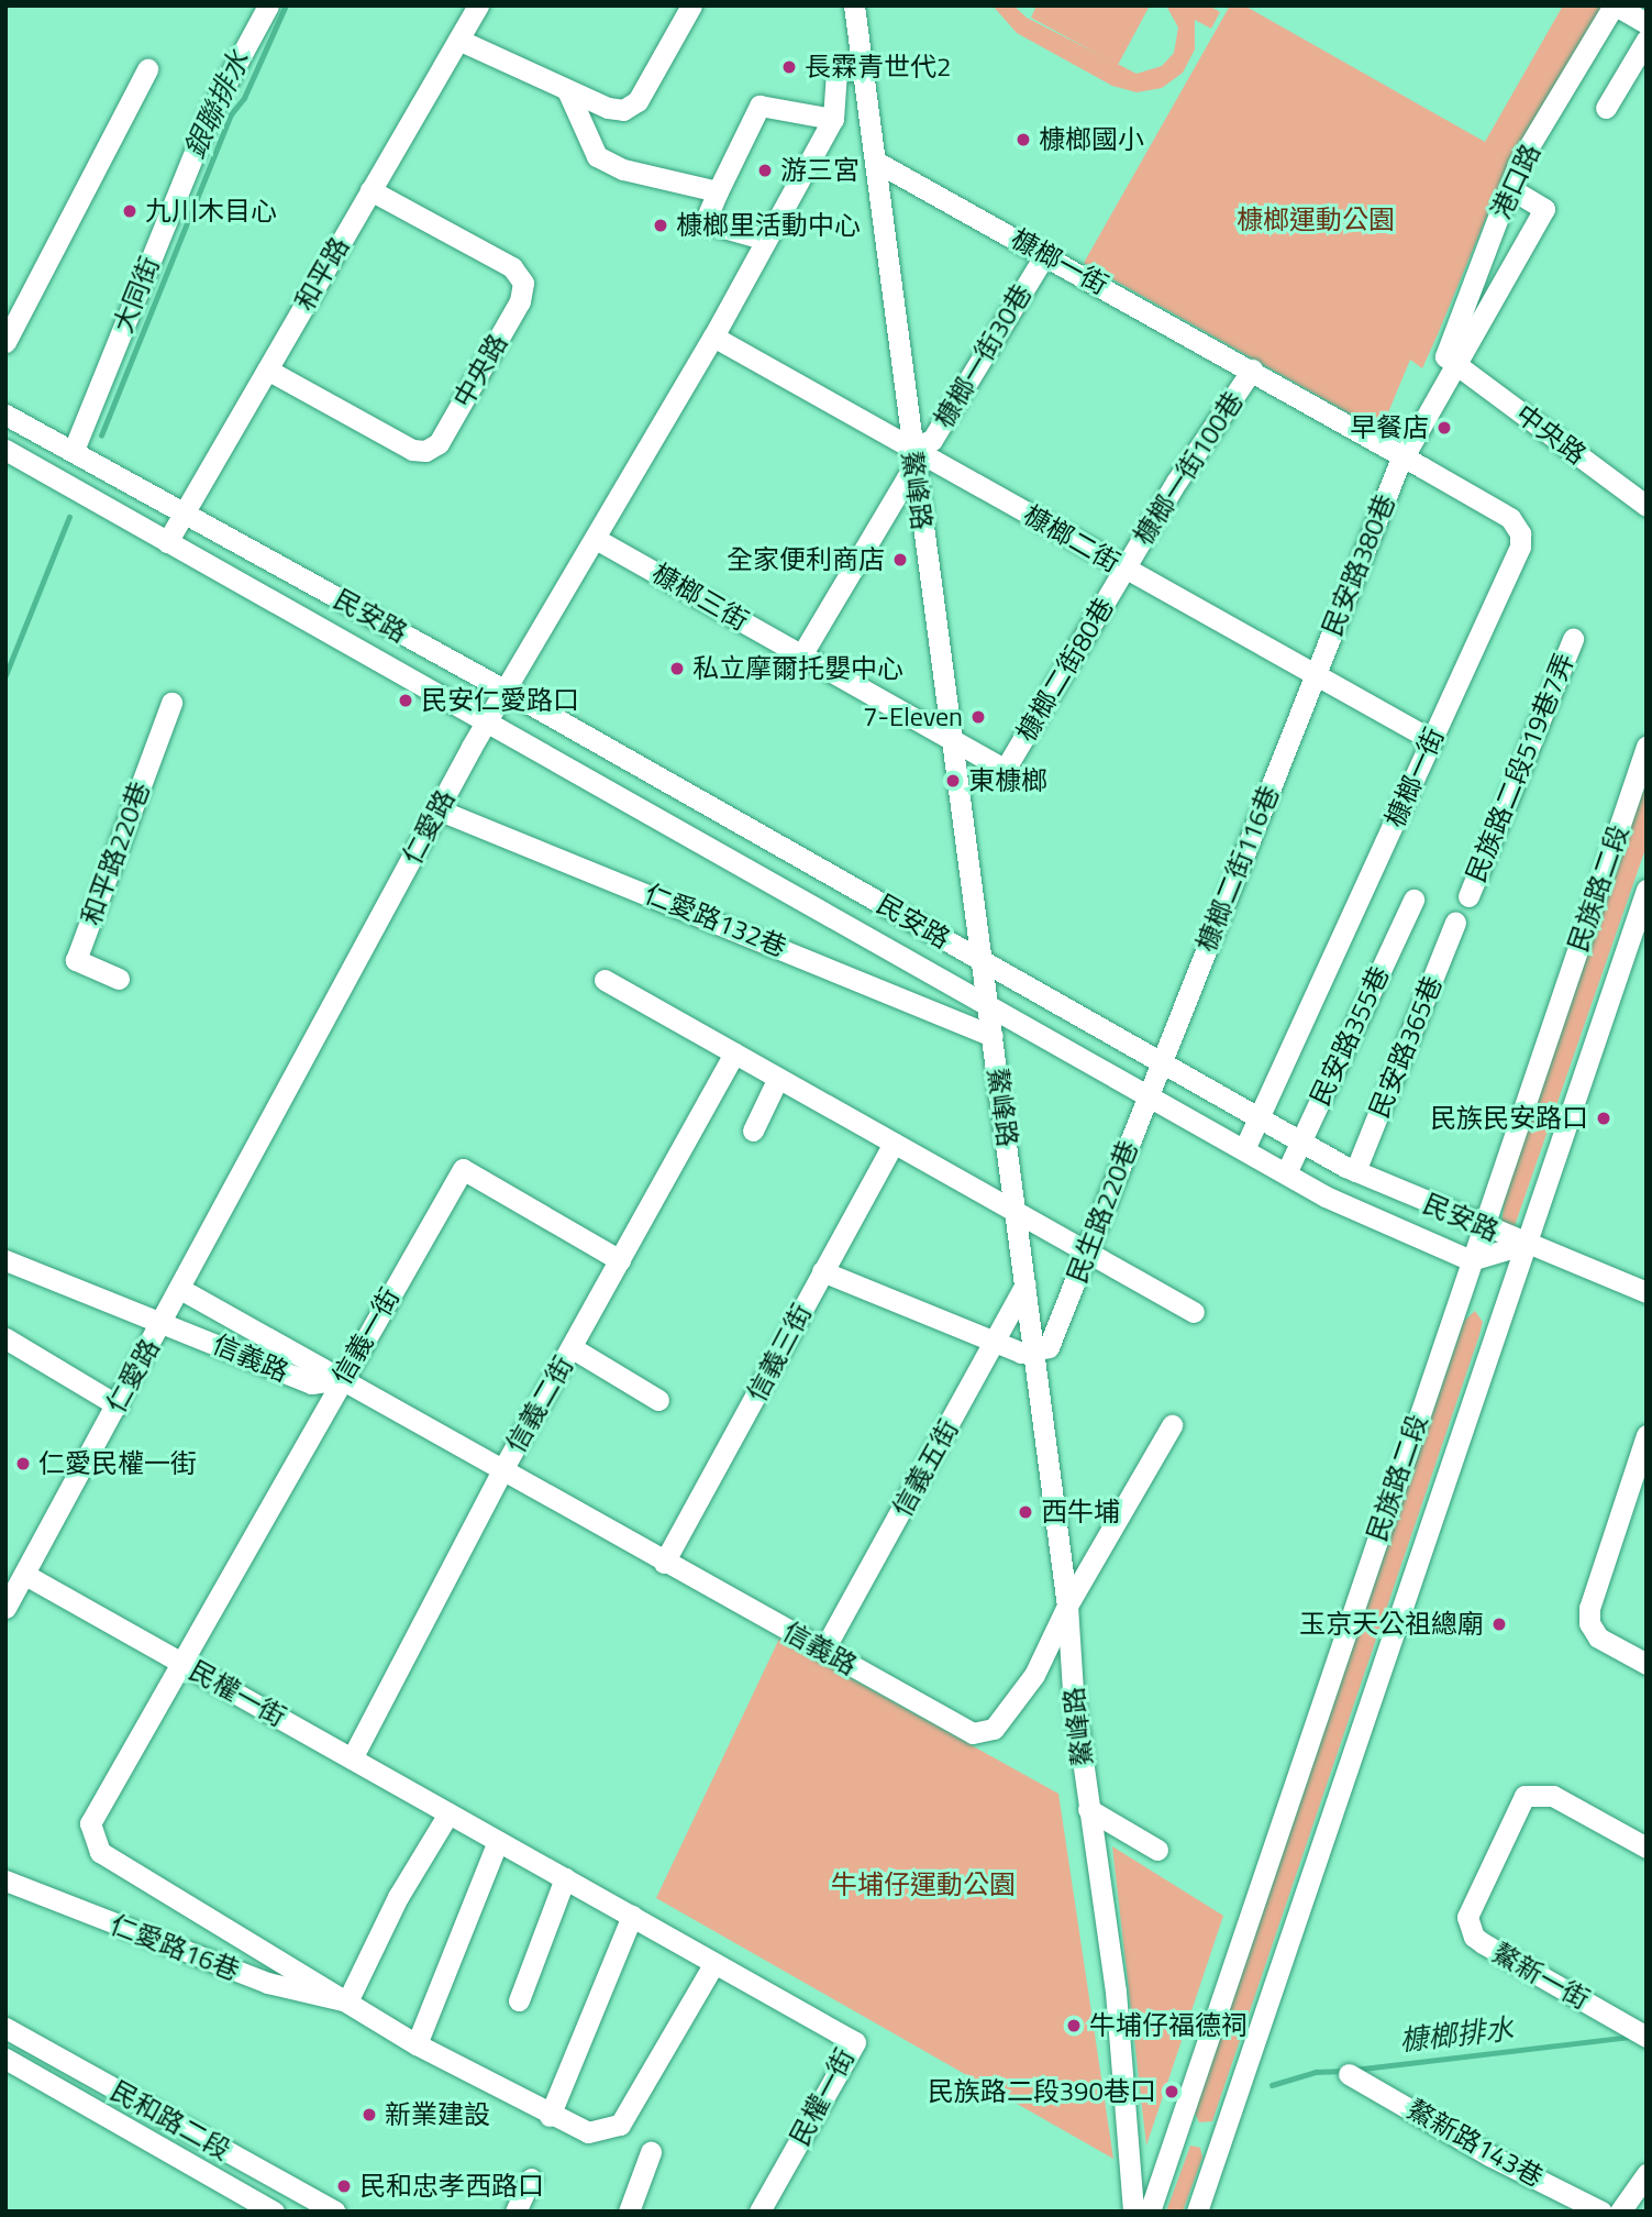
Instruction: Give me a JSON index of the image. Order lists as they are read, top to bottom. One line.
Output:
{"streets":{"street":["港口路","槺榔一街","和平路","大同街","槺榔一街30巷","中央路","槺榔一街100巷","鰲峰路","槺榔二街","民安路380巷","槺榔三街","民安路","槺榔二街80巷","民族路二段519巷7弄","仁愛路","和平路220巷","槺榔二街116巷","民族路二段","仁愛路132巷","民安路355巷","民安路365巷","民生路220巷","信義一街","信義三街","信義路","信義二街","信義五街","民權一街","仁愛路16巷","鰲新一街","民和路二段","鰲新路143巷"]},"crossings":[["港口路","中央路"],["槺榔一街","槺榔一街30巷"],["槺榔一街","槺榔一街100巷"],["槺榔一街","鰲峰路"],["槺榔一街","槺榔二街"],["槺榔一街","民安路380巷"],["槺榔一街","民安路"],["和平路","中央路"],["和平路","民安路"],["大同街","民安路"],["槺榔一街30巷","鰲峰路"],["槺榔一街30巷","槺榔二街"],["槺榔一街100巷","槺榔二街"],["槺榔一街100巷","槺榔二街80巷"],["鰲峰路","槺榔二街"],["鰲峰路","槺榔三街"],["鰲峰路","民安路"],["鰲峰路","仁愛路"],["鰲峰路","仁愛路132巷"],["鰲峰路","民生路220巷"],["鰲峰路","信義路"],["鰲峰路","信義五街"],["槺榔二街","民安路380巷"],["槺榔二街","槺榔二街80巷"],["槺榔二街","仁愛路"],["槺榔二街","槺榔二街116巷"],["民安路380巷","槺榔二街116巷"],["槺榔三街","槺榔二街80巷"],["槺榔三街","仁愛路"],["民安路","仁愛路"],["民安路","槺榔二街116巷"],["民安路","民族路二段"],["民安路","民安路355巷"],["民安路","民安路365巷"],["民安路","民生路220巷"],["仁愛路","仁愛路132巷"],["仁愛路","信義路"],["仁愛路","民權一街"],["槺榔二街116巷","民生路220巷"],["信義一街","信義路"],["信義一街","信義二街"],["信義一街","民權一街"],["信義一街","仁愛路16巷"],["信義三街","信義路"],["信義路","信義二街"],["信義路","信義五街"],["信義二街","民權一街"]],"water":["銀聯排水","槺榔排水"],"parks":["槺榔運動公園","牛埔仔運動公園"],"places":["長霖青世代2","槺榔國小","游三宮","九川木目心","槺榔里活動中心","早餐店","全家便利商店","私立摩爾托嬰中心","民安仁愛路口","7-Eleven","東槺榔","民族民安路口","仁愛民權一街","西牛埔","玉京天公祖總廟","牛埔仔福德祠","民族路二段390巷口","新業建設","民和忠孝西路口"]}
